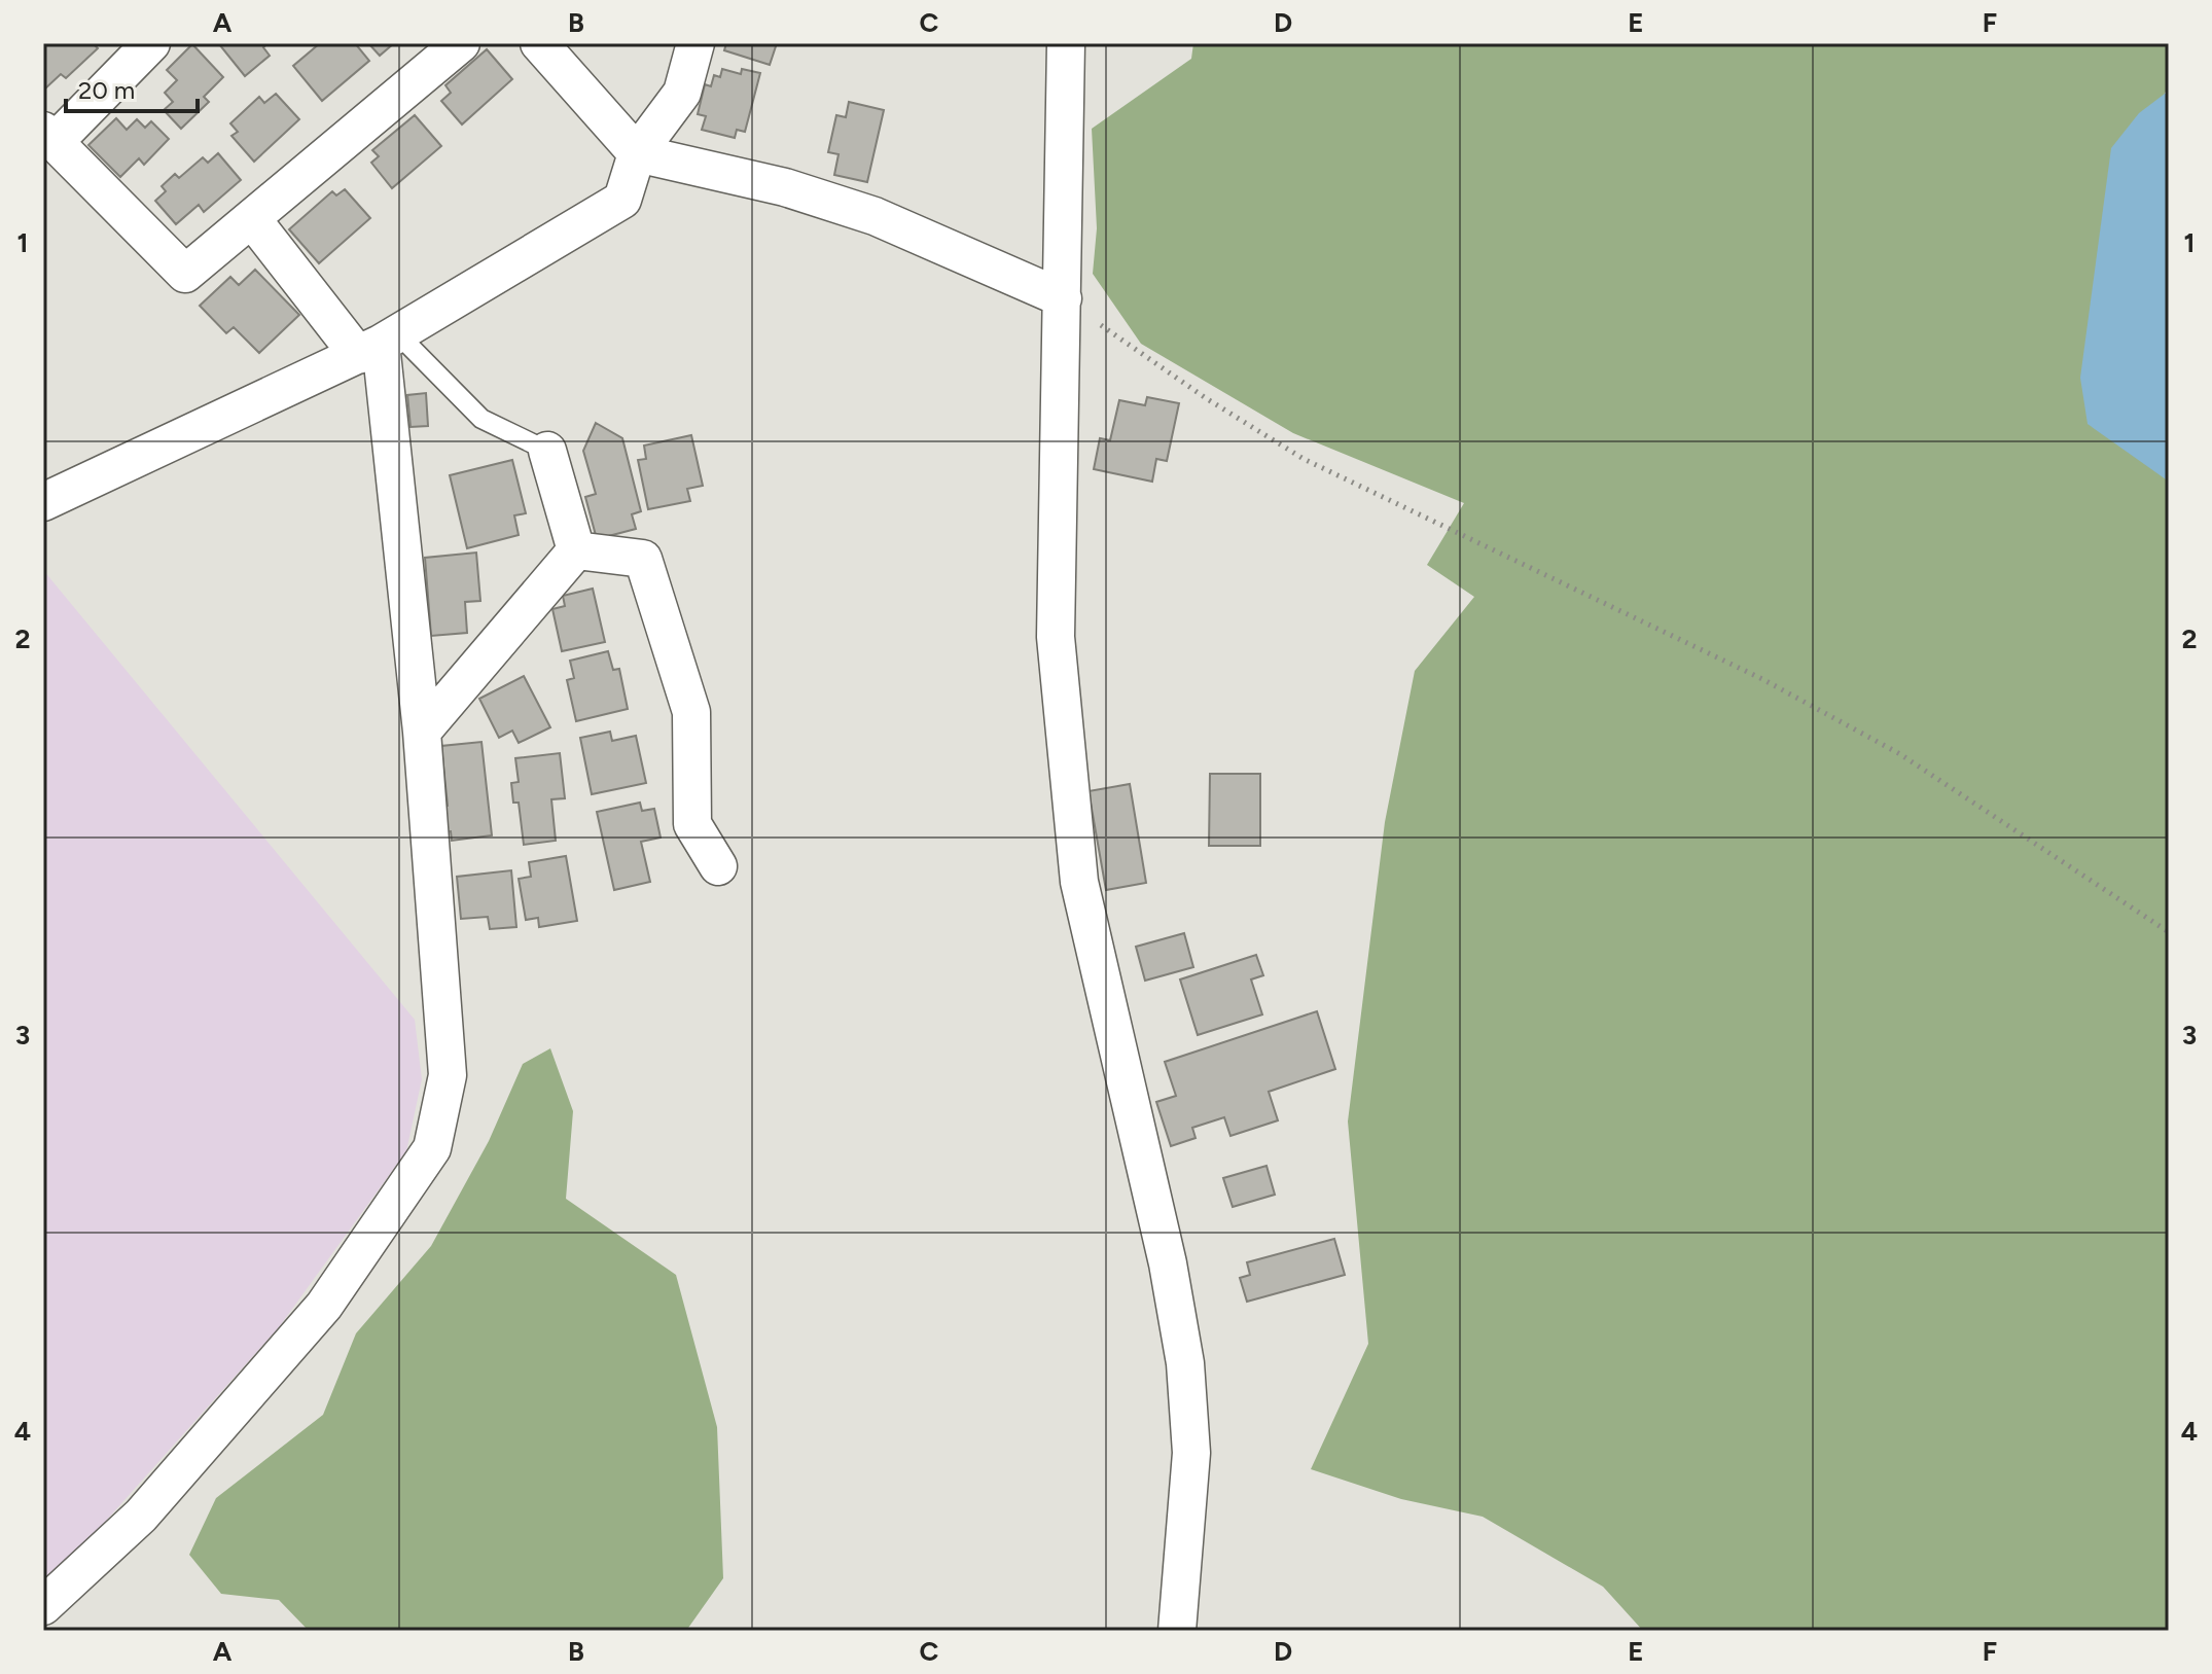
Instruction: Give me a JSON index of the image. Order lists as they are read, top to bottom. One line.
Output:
{"scale_bar":"20 m","grid":{"columns":["A","B","C","D","E","F"],"rows":["1","2","3","4"]}}
